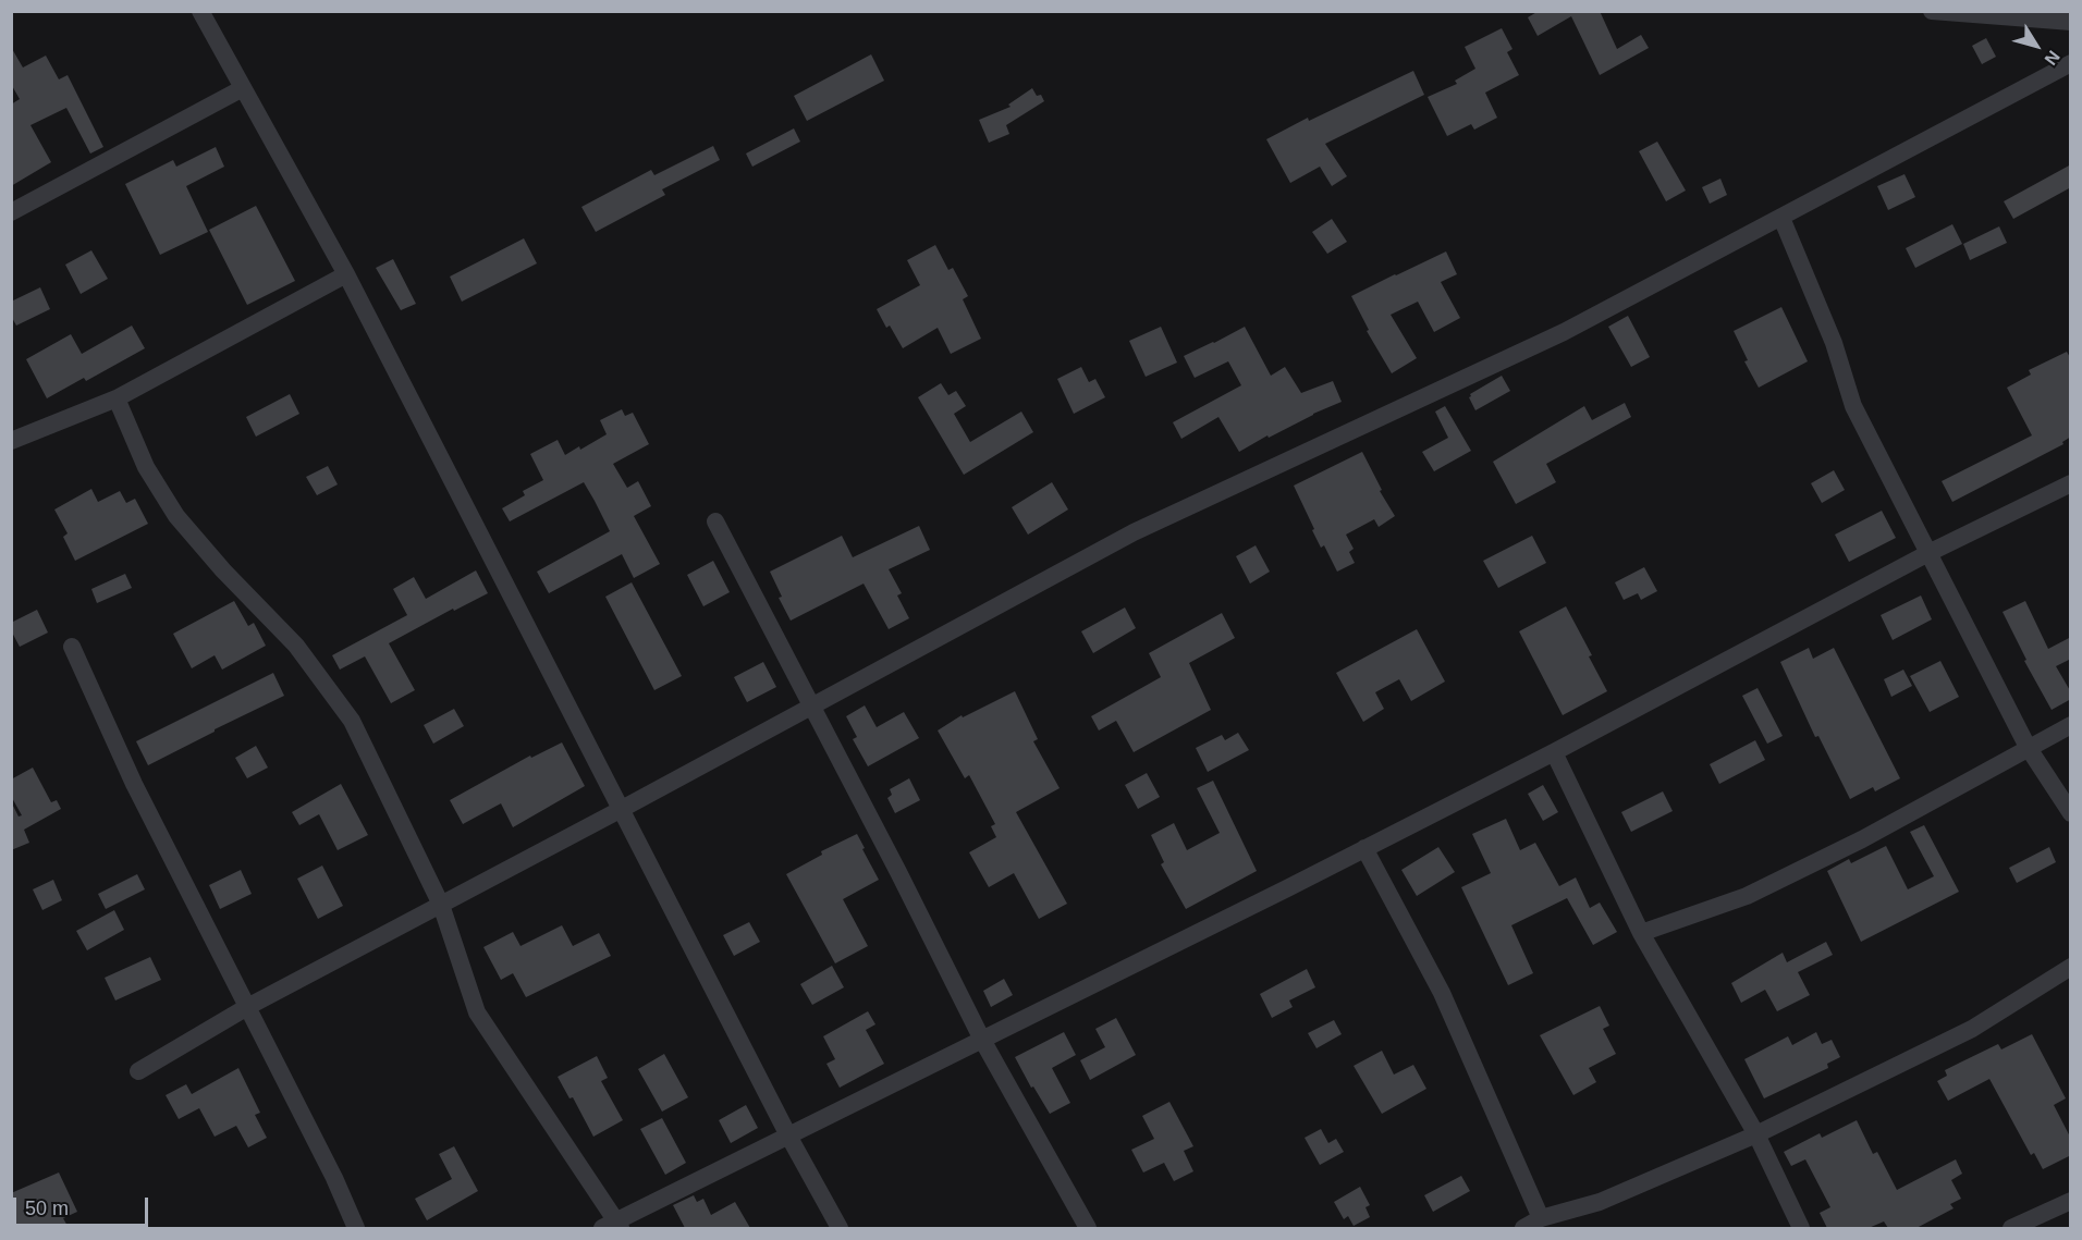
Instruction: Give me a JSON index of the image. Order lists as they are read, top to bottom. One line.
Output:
{"scale_bar":"50 m","north":"bottom right"}
